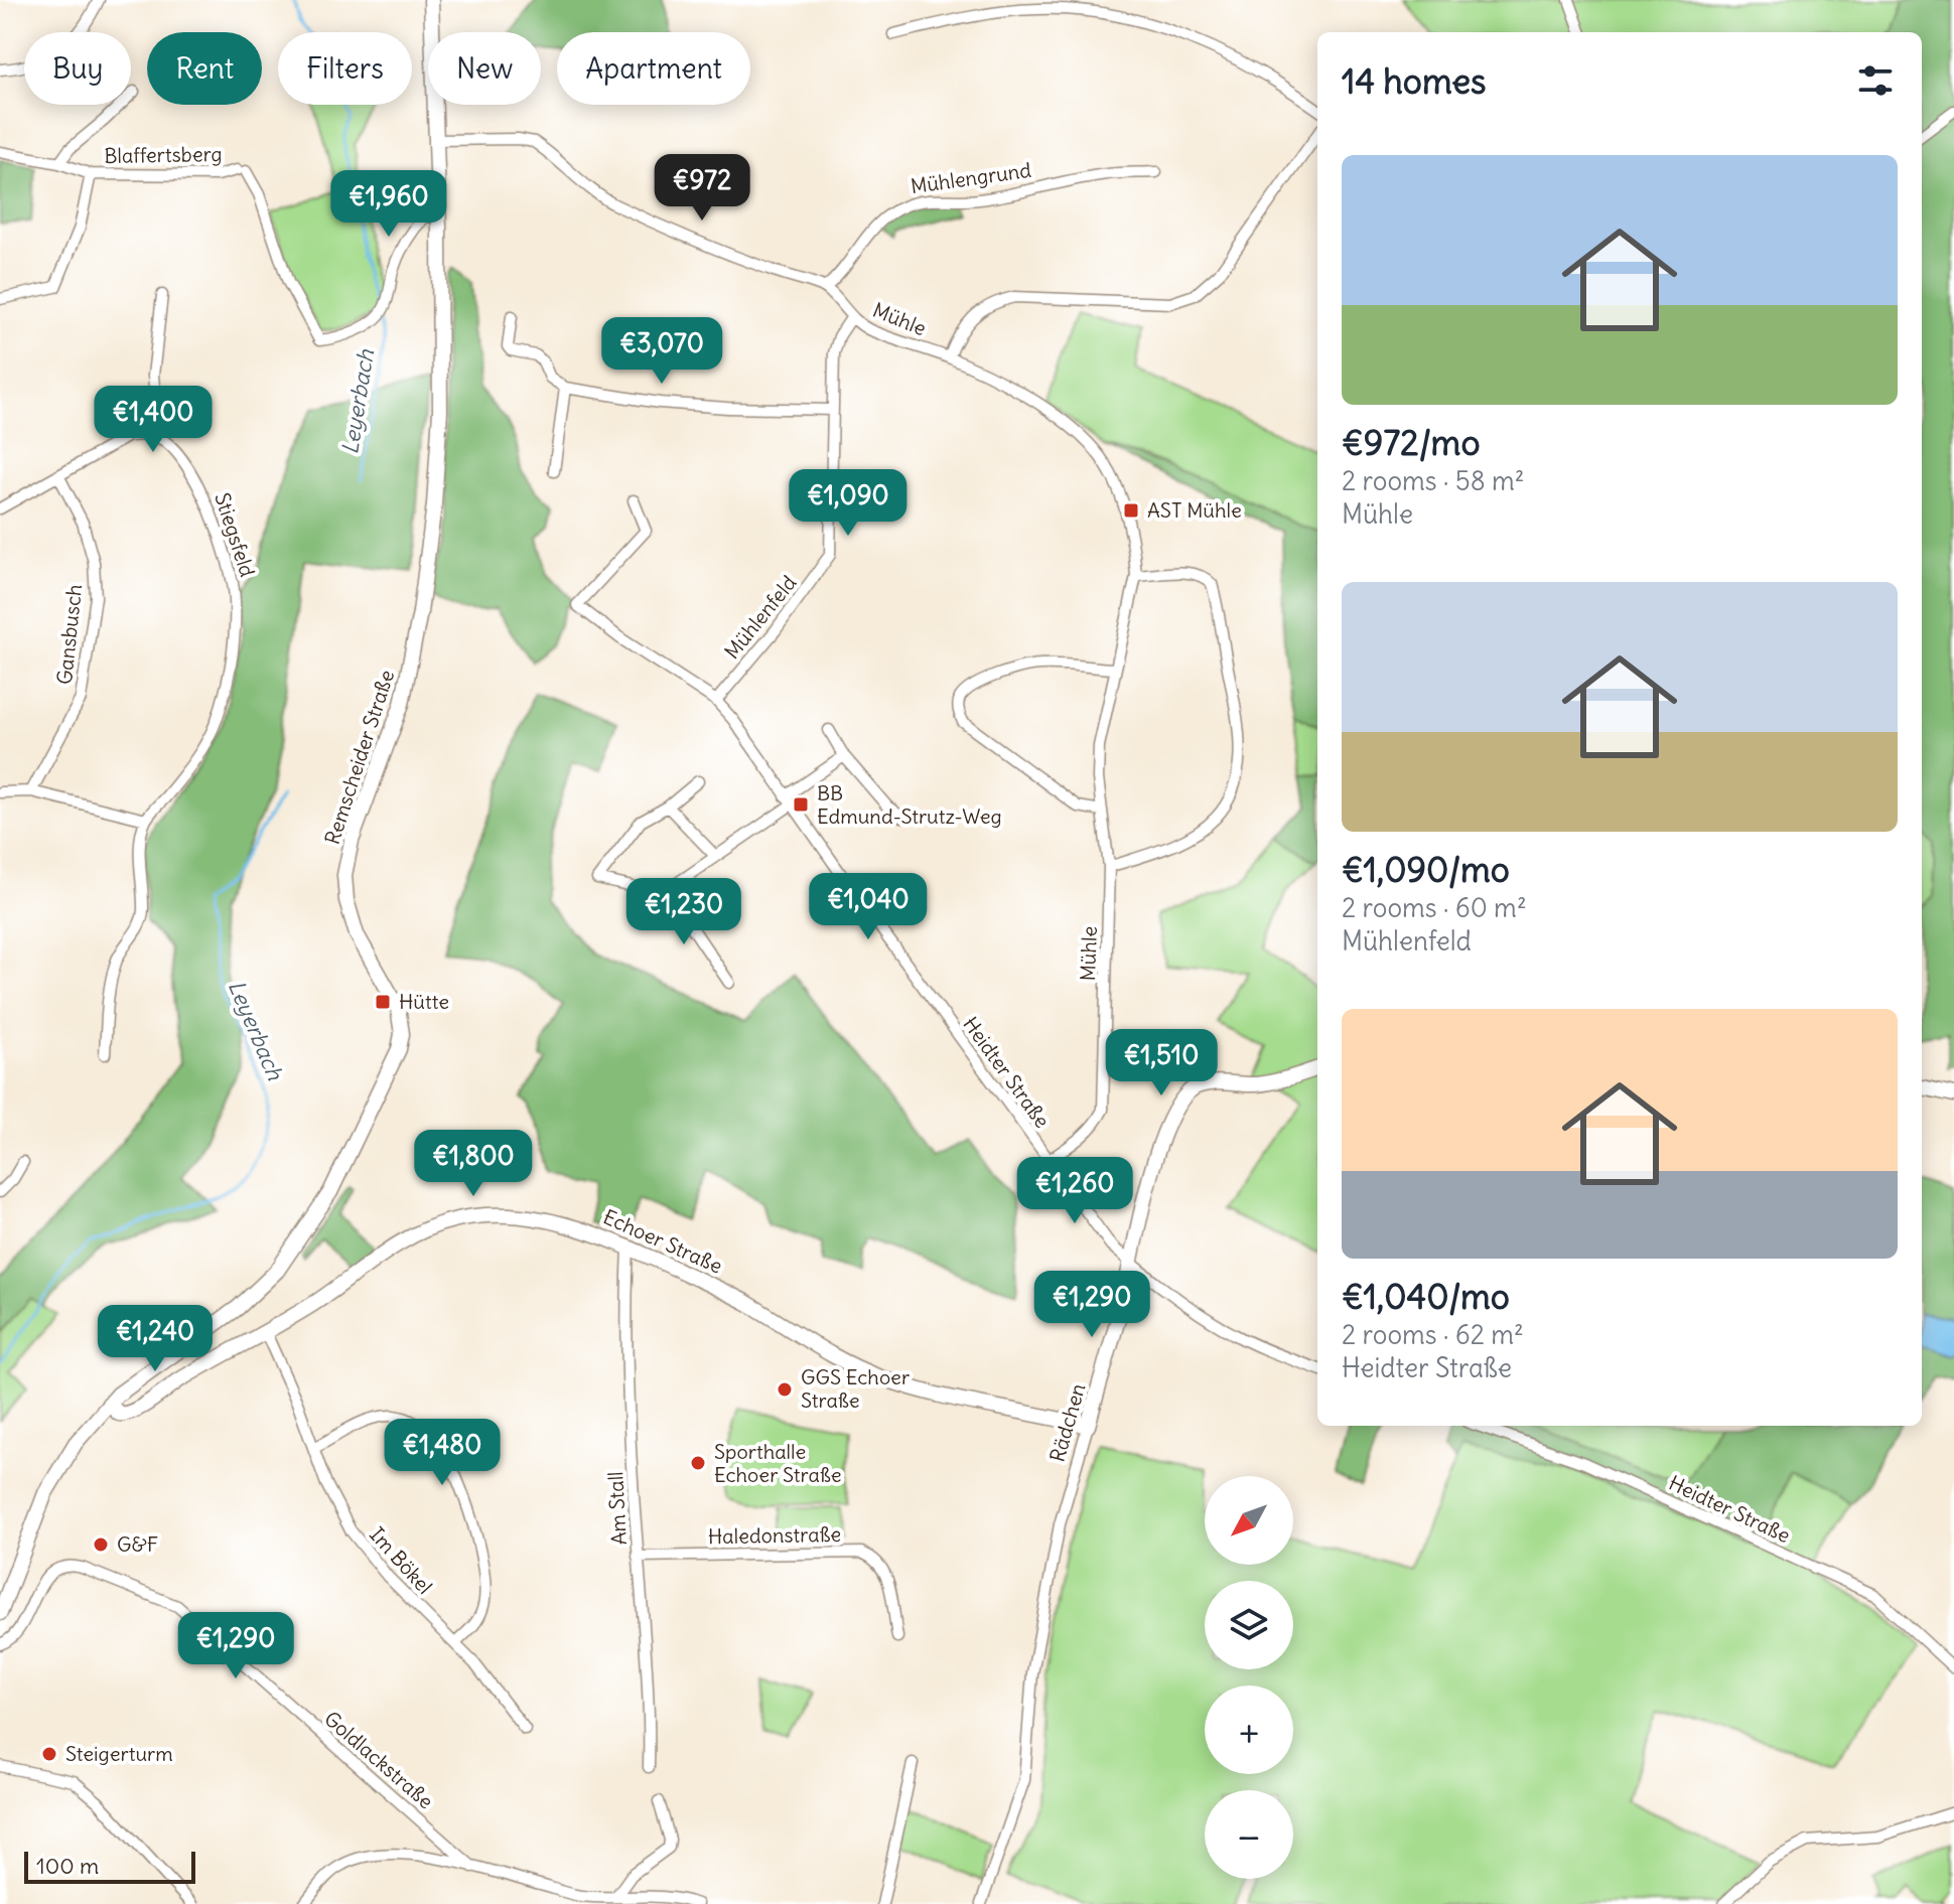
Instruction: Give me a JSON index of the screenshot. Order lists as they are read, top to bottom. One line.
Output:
{"streets":{"main road":["Remscheider Straße","Echoer Straße","Rädchen"],"street":["Blaffertsberg","Mühlengrund","Mühle","Stiegsfeld","Mühlenfeld","Gansbusch","Heidter Straße","Am Stall","Haledonstraße","Im Bökel","Goldlackstraße"]},"crossings":[["Blaffertsberg","Remscheider Straße"],["Mühlengrund","Mühle"],["Mühle","Mühlenfeld"],["Mühle","Heidter Straße"],["Mühlenfeld","Heidter Straße"],["Remscheider Straße","Echoer Straße"],["Heidter Straße","Rädchen"],["Echoer Straße","Rädchen"],["Echoer Straße","Am Stall"],["Echoer Straße","Im Bökel"],["Am Stall","Haledonstraße"]],"water":["Leyerbach"],"places":{"transit":["AST Mühle","BB Edmund-Strutz-Weg","Hütte"],"other":["GGS Echoer Straße","Sporthalle Echoer Straße","G&F","Steigerturm"]},"scale_bar":"100 m","north":"bottom left","page":{"chip":["Buy","Rent","Filters","New","Apartment"],"heading":"14 homes","list":[{"name":"€972/mo","note":"2 rooms · 58 m² · Mühle"},{"name":"€1,090/mo","note":"2 rooms · 60 m² · Mühlenfeld"},{"name":"€1,040/mo","note":"2 rooms · 62 m² · Heidter Straße"}],"price":["€972","€1,960","€3,070","€1,400","€1,090","€1,040","€1,230","€1,510","€1,800","€1,260","€1,290","€1,240","€1,480","€1,290"],"map_buttons":["+","−"],"scale":"100 m"}}
